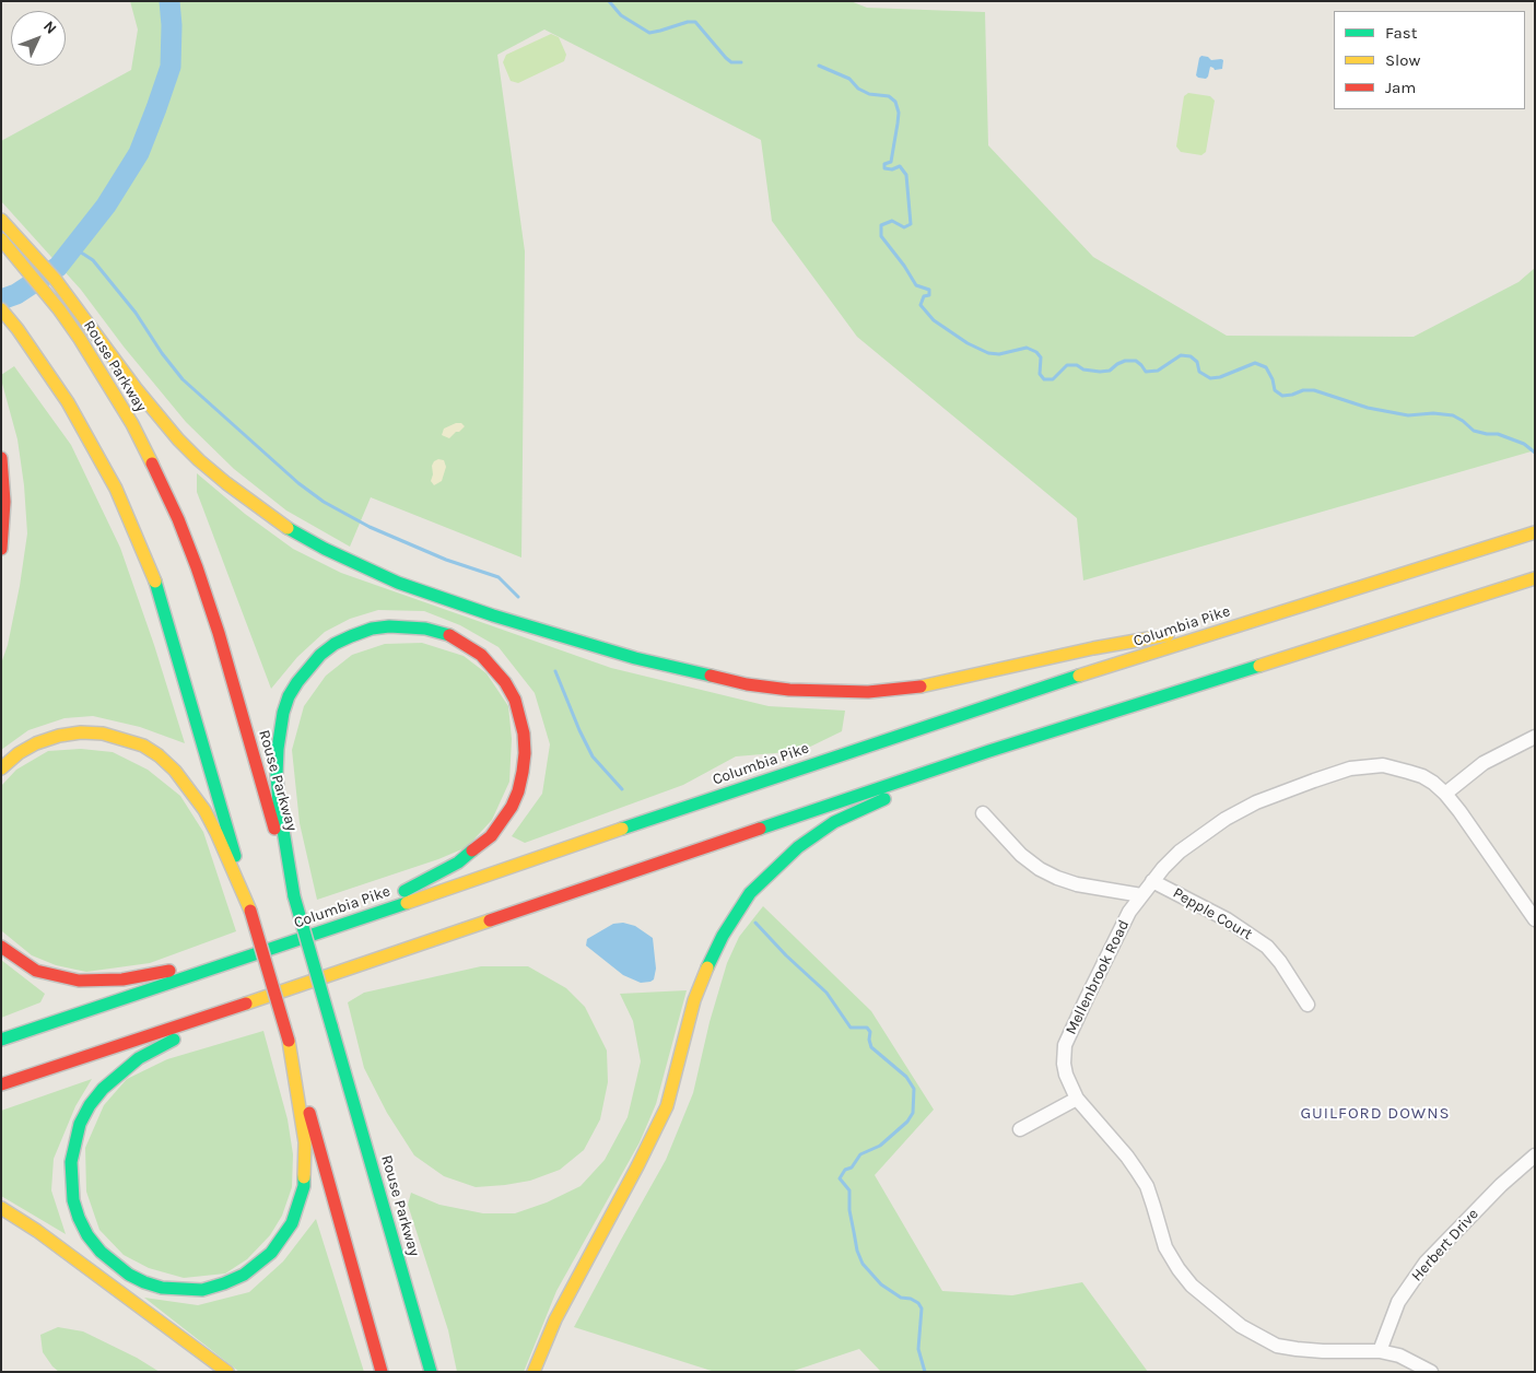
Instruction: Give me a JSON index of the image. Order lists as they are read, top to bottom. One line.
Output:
{"streets":{"main road":["Rouse Parkway","Columbia Pike"],"street":["Pepple Court","Mellenbrook Road","Herbert Drive"]},"crossings":[["Pepple Court","Mellenbrook Road"],["Mellenbrook Road","Herbert Drive"]],"districts":["GUILFORD DOWNS"],"legend":["Fast","Slow","Jam"],"north":"top right"}
